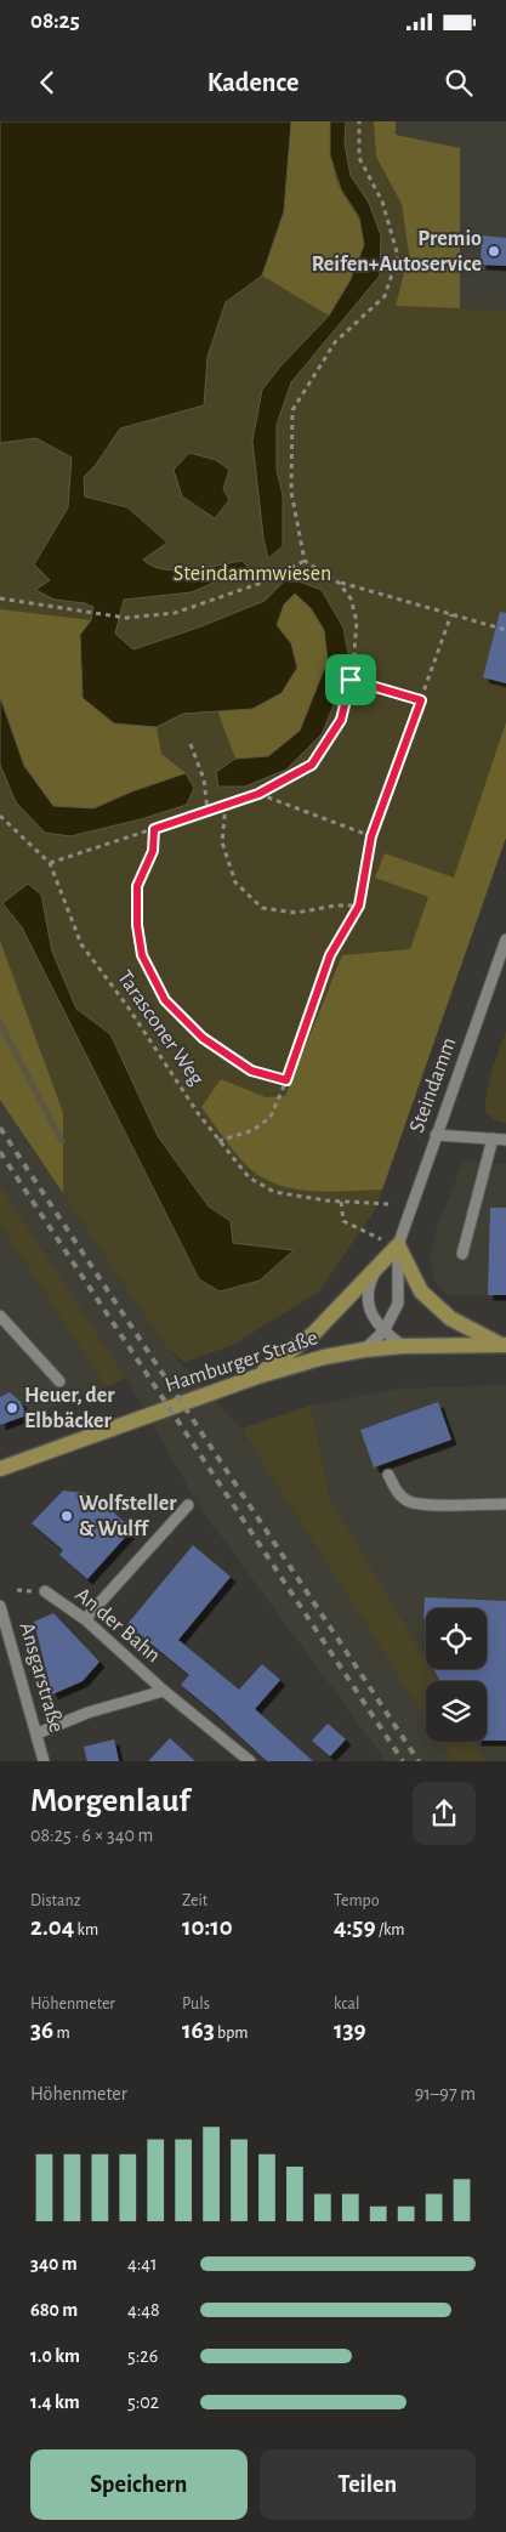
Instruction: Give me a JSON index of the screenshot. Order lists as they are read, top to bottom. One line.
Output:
{"streets":{"main road":["Hamburger Straße"],"street":["Steindamm","An der Bahn","Ansgarstraße"],"path":["Tarasconer Weg"]},"crossings":[["Steindamm","Hamburger Straße"],["An der Bahn","Ansgarstraße"]],"parks":["Steindammwiesen"],"places":["Premio Reifen+Autoservice","Heuer, der Elbbäcker","Wolfsteller & Wulff"],"page":{"status":"08:25","header":"Kadence","heading":["Morgenlauf","08:25 · 6 × 340 m"],"stats":[["Distanz","2.04 km"],["Zeit","10:10"],["Tempo","4:59 /km"],["Höhenmeter","36 m"],["Puls","163 bpm"],["kcal","139"]],"chart":["Höhenmeter","91–97 m"],"list":[{"name":"340 m","note":"4:41"},{"name":"680 m","note":"4:48"},{"name":"1.0 km","note":"5:26"},{"name":"1.4 km","note":"5:02"}],"buttons":["Speichern","Teilen"]}}
